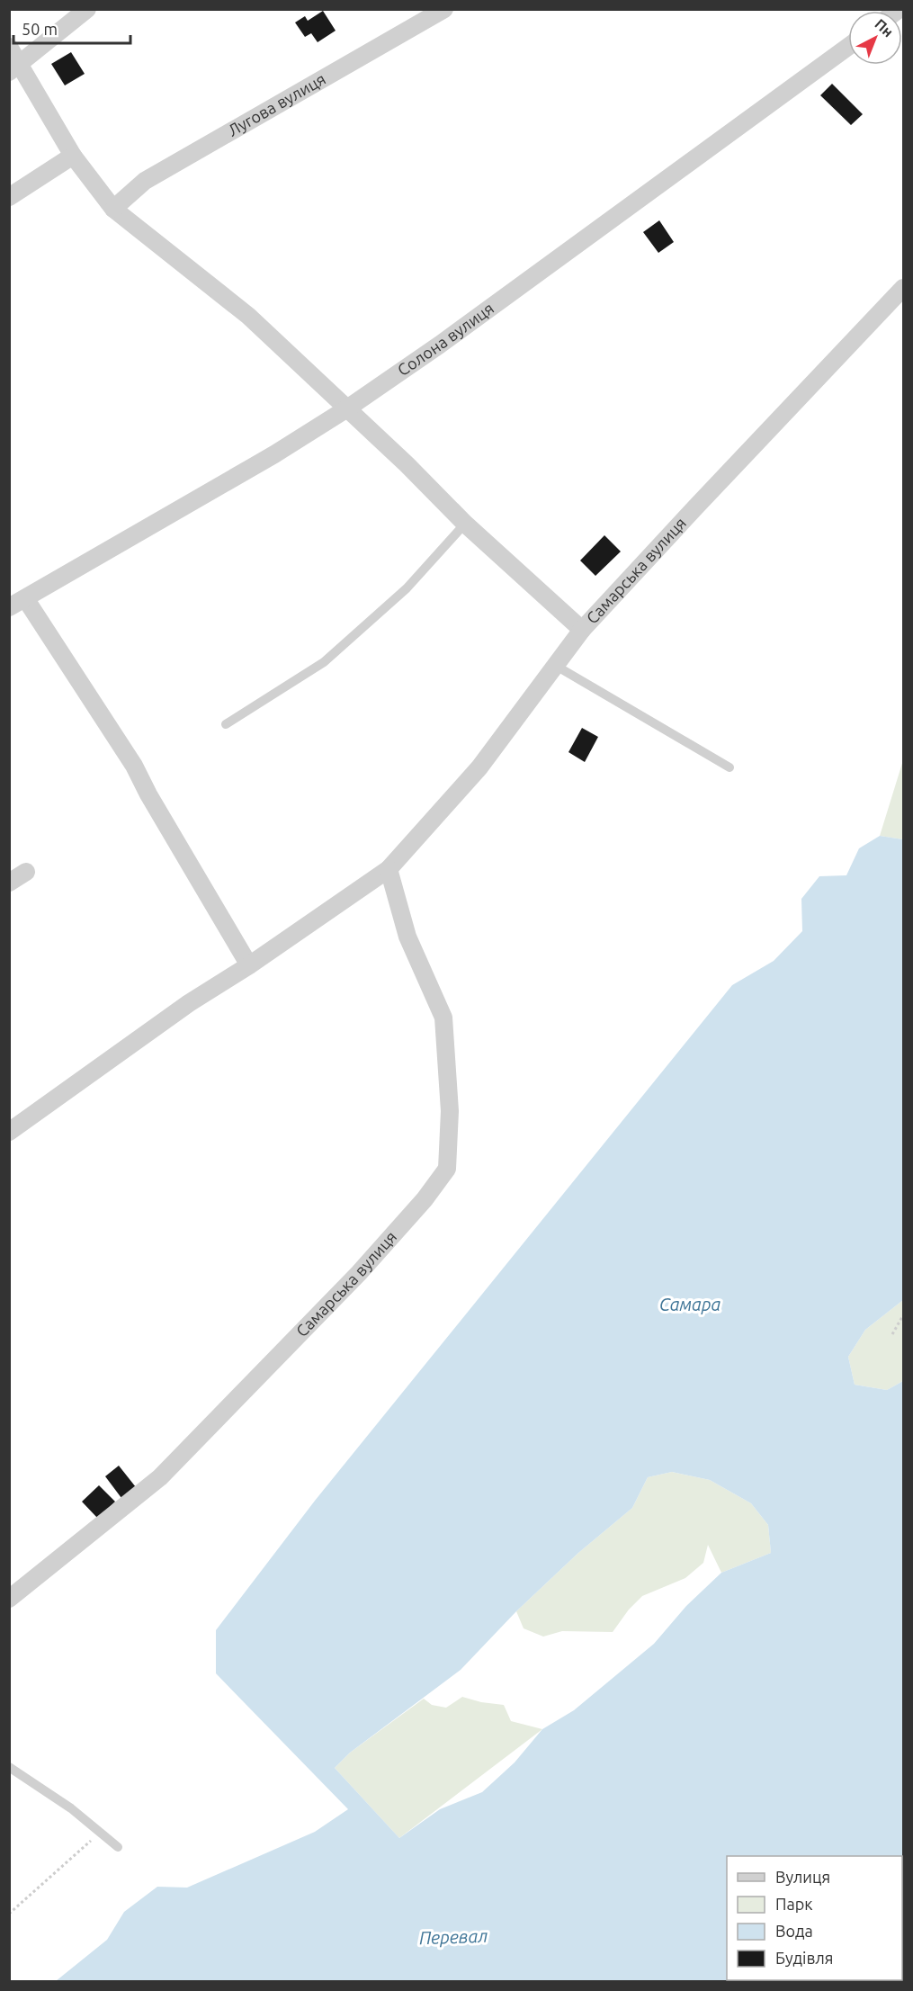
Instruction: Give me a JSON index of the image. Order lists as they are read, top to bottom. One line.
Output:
{"streets":{"street":["Лугова вулиця","Солона вулиця","Самарська вулиця"]},"water":["Самара","Перевал"],"legend":["Вулиця","Парк","Вода","Будівля"],"scale_bar":"50 m","north":"top right"}
